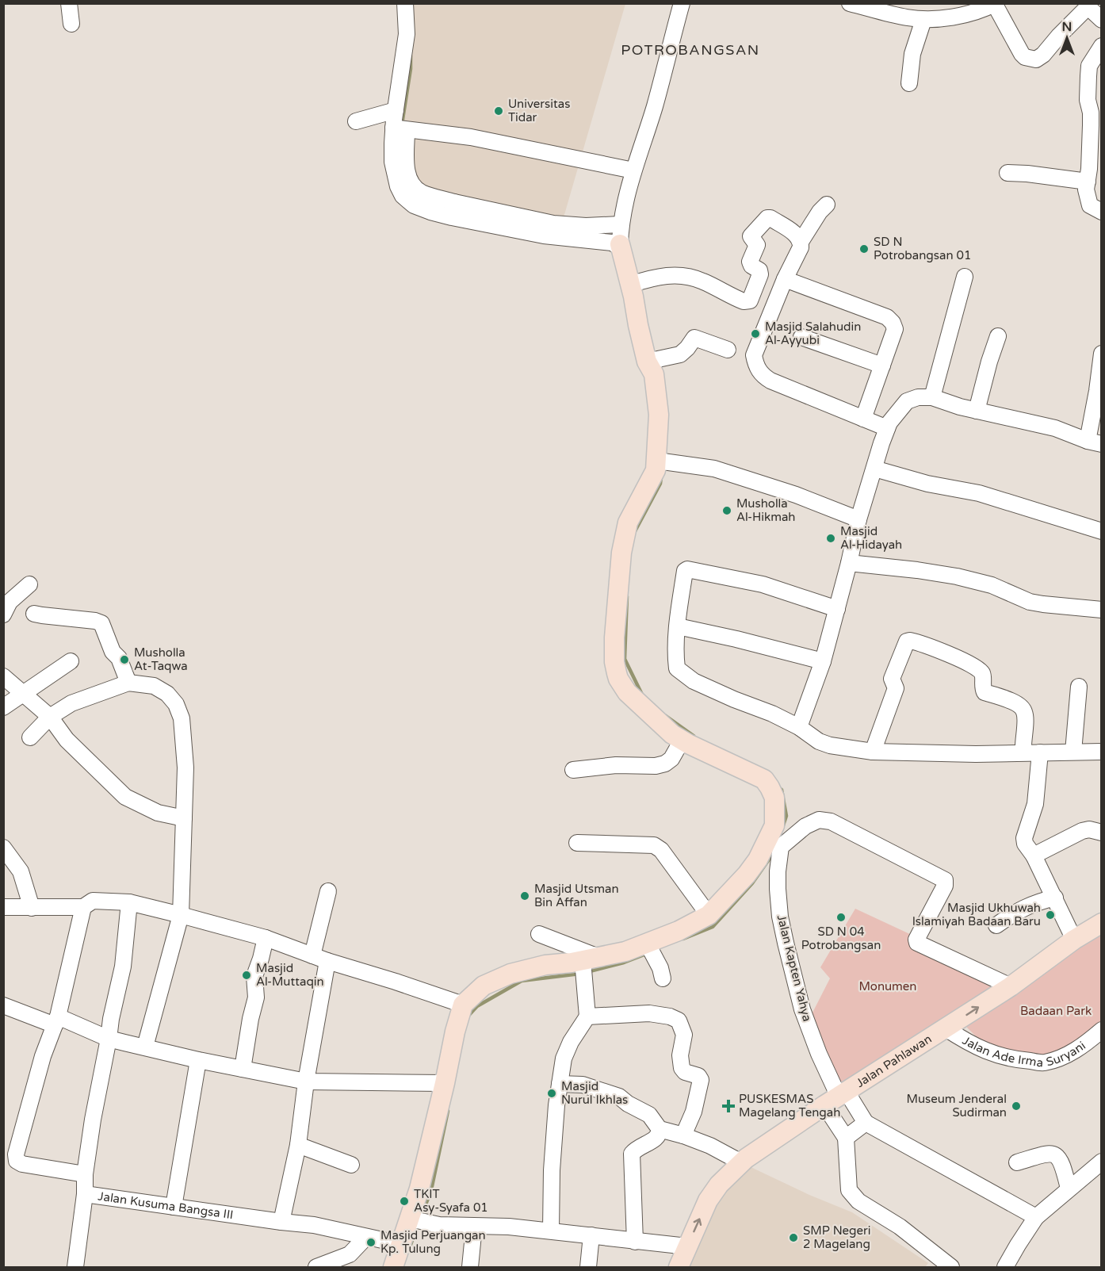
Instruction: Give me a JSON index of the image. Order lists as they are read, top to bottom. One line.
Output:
{"streets":{"main road":["Jalan Pahlawan"],"street":["Jalan Kapten Yahya","Jalan Ade Irma Suryani","Jalan Kusuma Bangsa III"]},"crossings":[["Jalan Kapten Yahya","Jalan Pahlawan"],["Jalan Ade Irma Suryani","Jalan Pahlawan"]],"districts":["POTROBANGSAN"],"parks":["Monumen","Badaan Park"],"places":{"other":["Universitas Tidar","SD N Potrobangsan 01","Masjid Salahudin Al-Ayyubi","Musholla Al-Hikmah","Masjid Al-Hidayah","Musholla At-Taqwa","Masjid Utsman Bin Affan","Masjid Ukhuwah Islamiyah Badaan Baru","SD N 04 Potrobangsan","Masjid Al-Muttaqin","Masjid Nurul Ikhlas","Museum Jenderal Sudirman","TKIT Asy-Syafa 01","SMP Negeri 2 Magelang","Masjid Perjuangan Kp. Tulung"],"health":["PUSKESMAS Magelang Tengah"]},"north":"top"}
